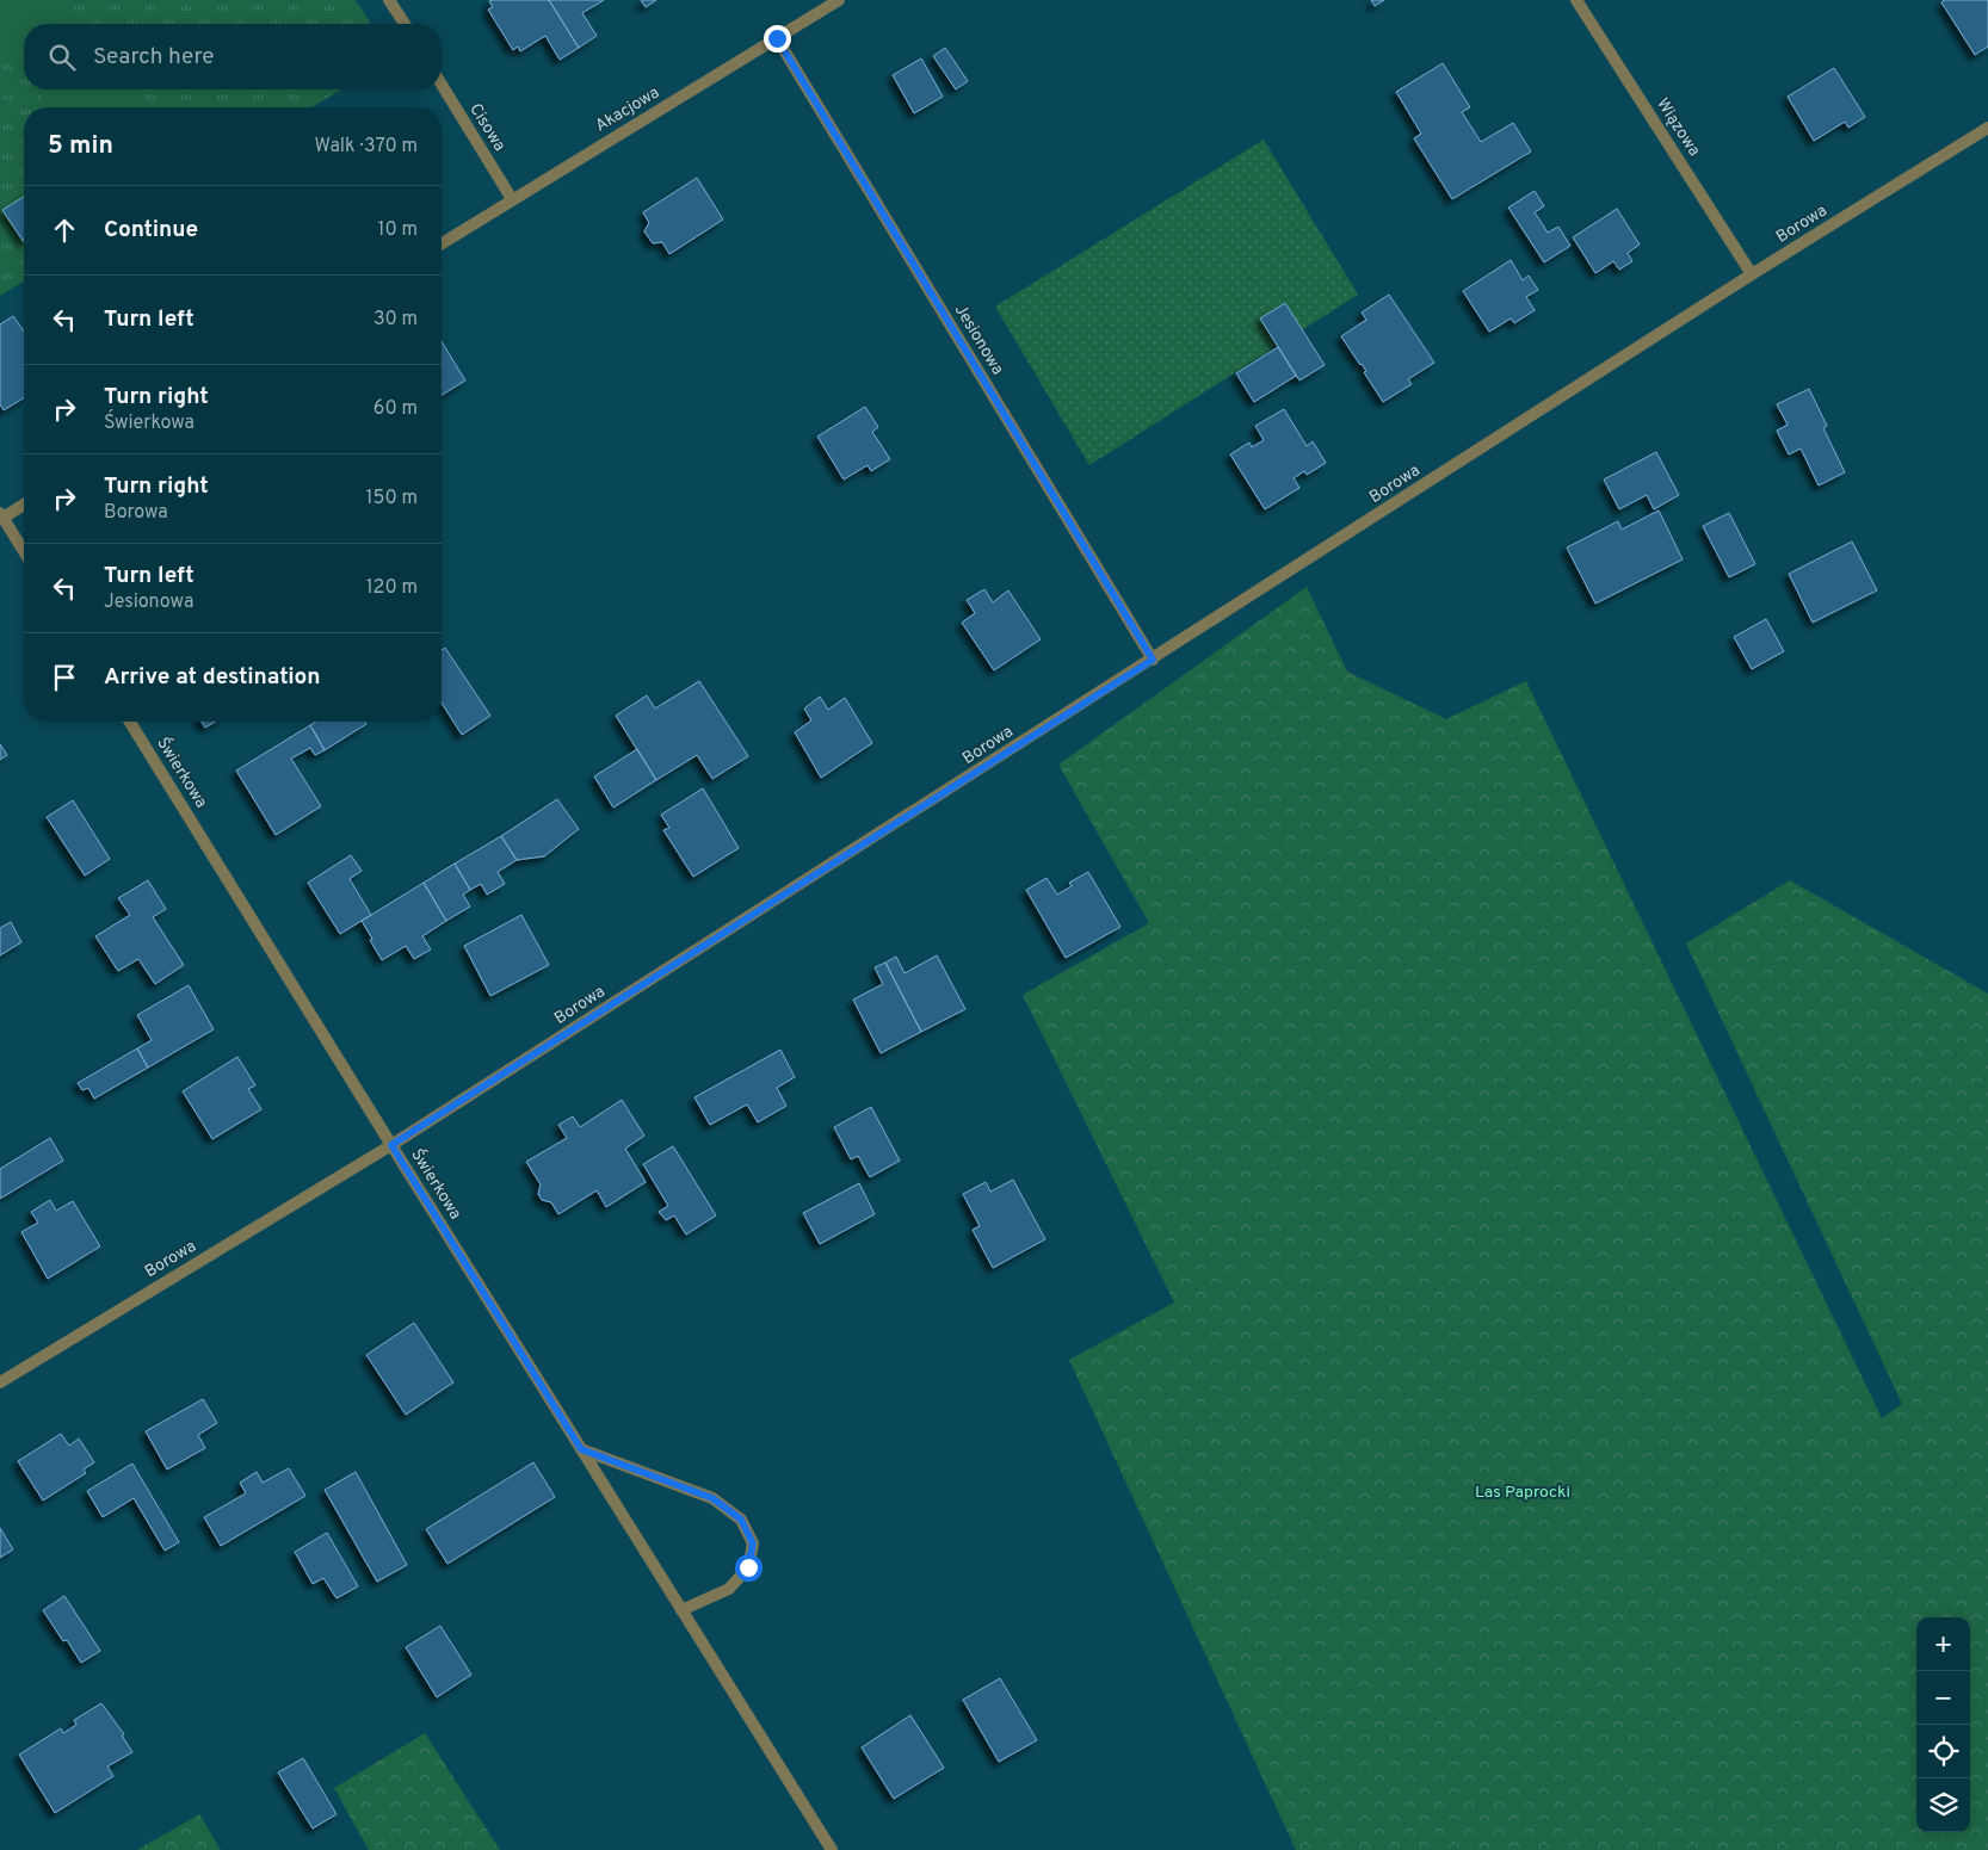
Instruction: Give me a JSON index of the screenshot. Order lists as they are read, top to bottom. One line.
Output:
{"streets":{"street":["Akacjowa","Cisowa","Wiązowa","Borowa","Jesionowa","Świerkowa"]},"crossings":[["Akacjowa","Cisowa"],["Akacjowa","Jesionowa"],["Wiązowa","Borowa"],["Borowa","Jesionowa"],["Borowa","Świerkowa"]],"parks":["Las Paprocki"],"page":{"search":"Search here","heading":["5 min","Walk · 370 m"],"list":[["Continue","10 m"],["Turn left","30 m"],["Turn right","Świerkowa","60 m"],["Turn right","Borowa","150 m"],["Turn left","Jesionowa","120 m"],"Arrive at destination"],"map_buttons":["+","−"]}}
